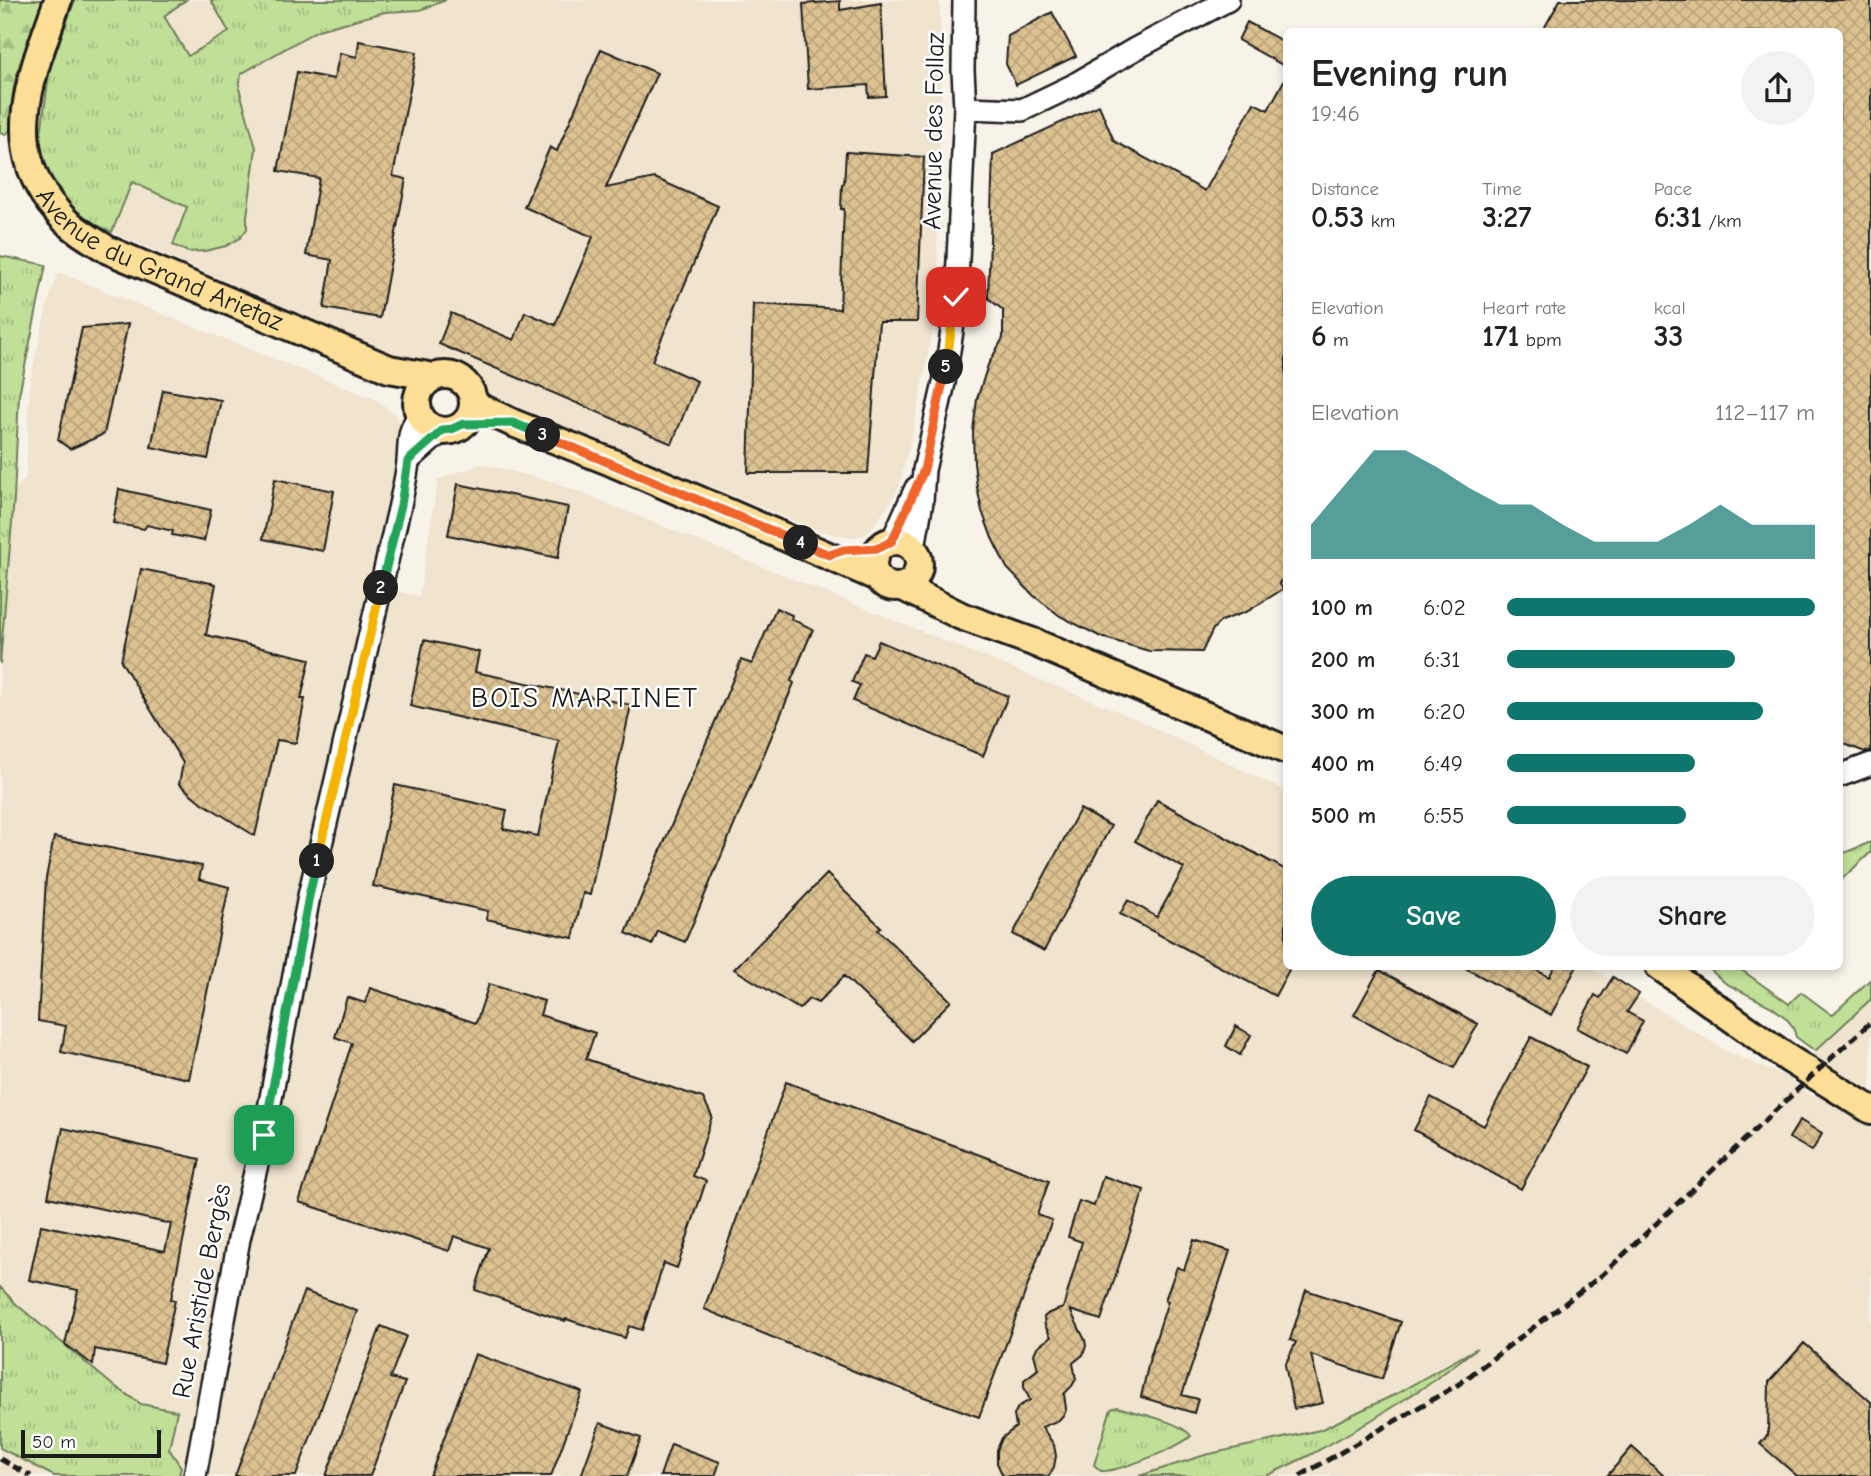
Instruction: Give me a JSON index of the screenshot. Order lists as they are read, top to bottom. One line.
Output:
{"streets":{"main road":["Avenue du Grand Arietaz"],"street":["Avenue des Follaz","Rue Aristide Bergès"]},"crossings":[["Avenue du Grand Arietaz","Rue Aristide Bergès"]],"districts":["BOIS MARTINET"],"scale_bar":"50 m","page":{"heading":["Evening run","19:46"],"stats":[["Distance","0.53 km"],["Time","3:27"],["Pace","6:31 /km"],["Elevation","6 m"],["Heart rate","171 bpm"],["kcal","33"]],"pins":["5","3","4","2","1"],"chart":["Elevation","112–117 m"],"list":[{"name":"100 m","note":"6:02"},{"name":"200 m","note":"6:31"},{"name":"300 m","note":"6:20"},{"name":"400 m","note":"6:49"},{"name":"500 m","note":"6:55"}],"buttons":["Save","Share"],"scale":"50 m"}}
